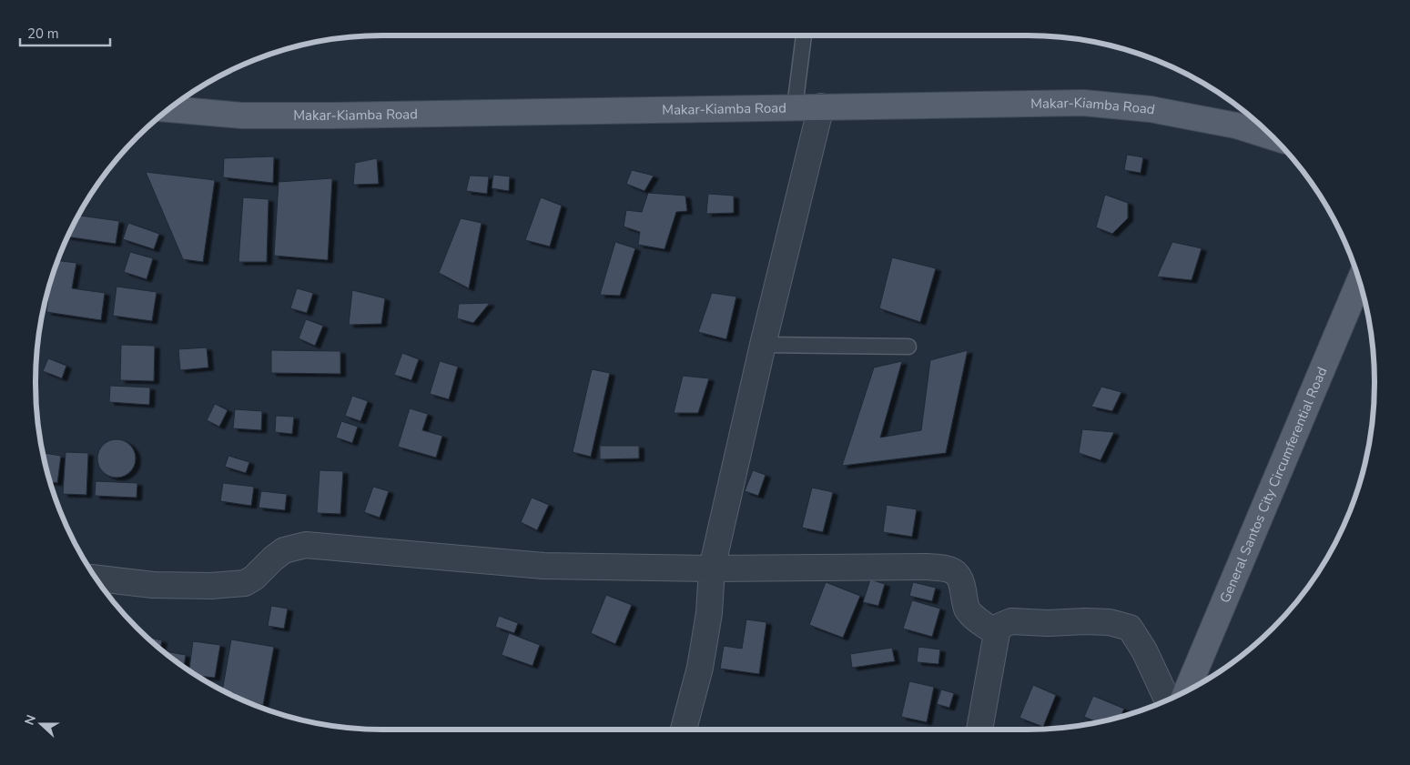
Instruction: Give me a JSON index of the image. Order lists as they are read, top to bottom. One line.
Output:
{"streets":{"main road":["Makar-Kiamba Road","General Santos City Circumferential Road"]},"scale_bar":"20 m","north":"left"}
